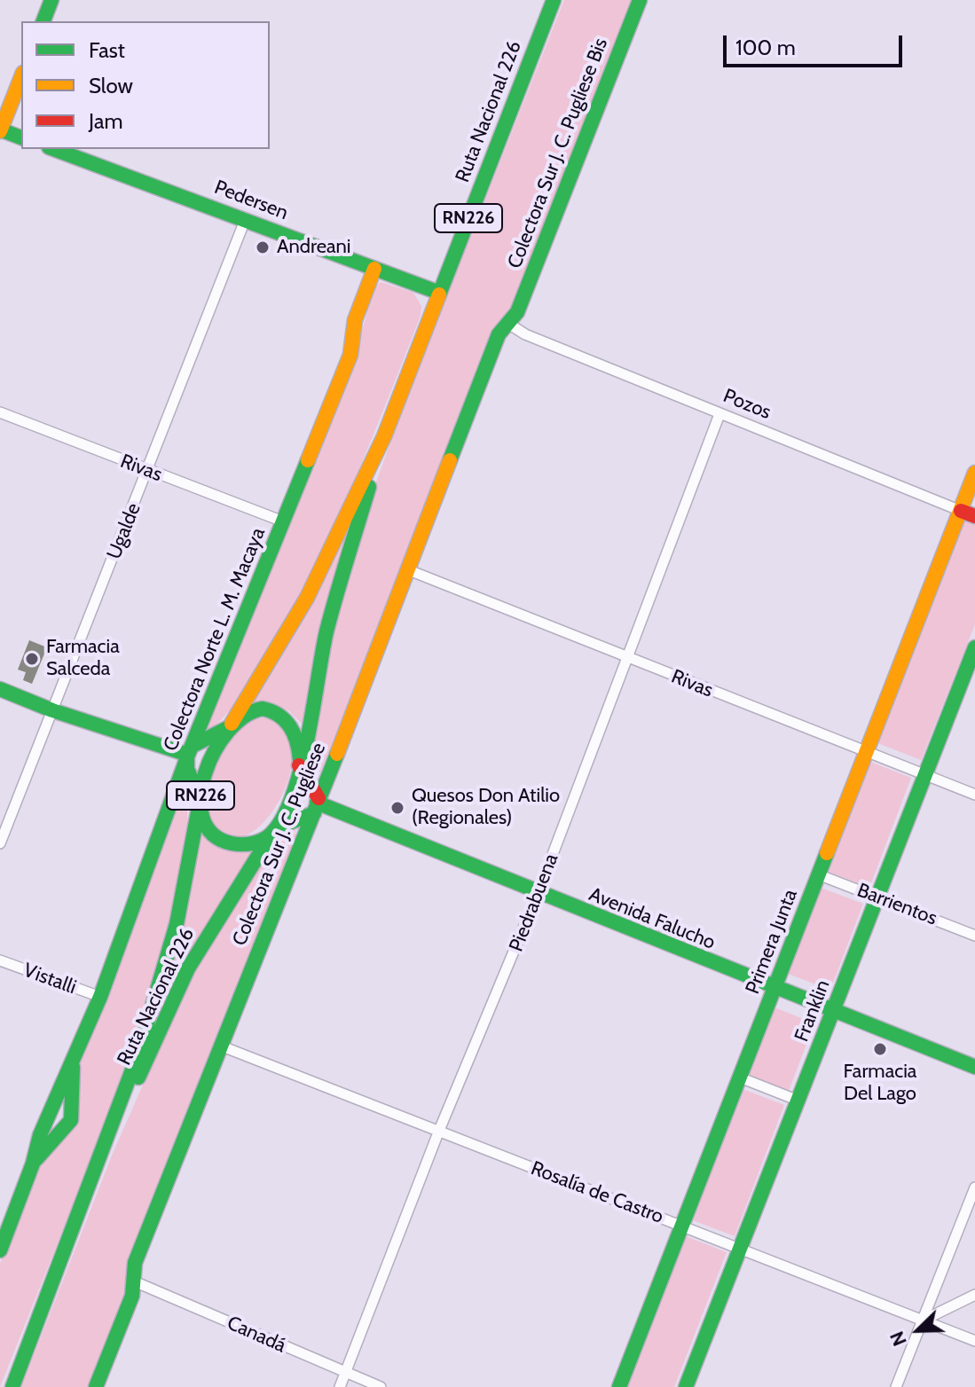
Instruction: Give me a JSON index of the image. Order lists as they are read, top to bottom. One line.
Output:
{"streets":{"main road":["Ruta Nacional 226","Colectora Sur J. C. Pugliese Bis","Pedersen","RN226","Colectora Norte L. M. Macaya","Colectora Sur J. C. Pugliese","Avenida Falucho","Primera Junta","Franklin"],"street":["Pozos","Rivas","Ugalde","Piedrabuena","Barrientos","Vistalli","Rosalía de Castro","Canadá"]},"crossings":[["Ruta Nacional 226","Pedersen"],["Ruta Nacional 226","RN226"],["Colectora Sur J. C. Pugliese Bis","Pozos"],["Colectora Sur J. C. Pugliese Bis","Colectora Sur J. C. Pugliese"],["Pedersen","Ugalde"],["Pedersen","Colectora Norte L. M. Macaya"],["Pozos","Colectora Sur J. C. Pugliese"],["Pozos","Piedrabuena"],["Pozos","Primera Junta"],["Rivas","Ugalde"],["Rivas","Colectora Norte L. M. Macaya"],["Rivas","Colectora Sur J. C. Pugliese"],["Rivas","Piedrabuena"],["Rivas","Primera Junta"],["Rivas","Franklin"],["Colectora Norte L. M. Macaya","Vistalli"],["Colectora Sur J. C. Pugliese","Avenida Falucho"],["Colectora Sur J. C. Pugliese","Rosalía de Castro"],["Colectora Sur J. C. Pugliese","Canadá"],["Piedrabuena","Avenida Falucho"],["Piedrabuena","Rosalía de Castro"],["Piedrabuena","Canadá"],["Barrientos","Primera Junta"],["Barrientos","Franklin"],["Avenida Falucho","Primera Junta"],["Avenida Falucho","Franklin"],["Primera Junta","Rosalía de Castro"],["Franklin","Rosalía de Castro"]],"places":["Andreani","Farmacia Salceda","Quesos Don Atilio (Regionales)","Farmacia Del Lago"],"legend":["Fast","Slow","Jam"],"scale_bar":"100 m","north":"bottom left"}
